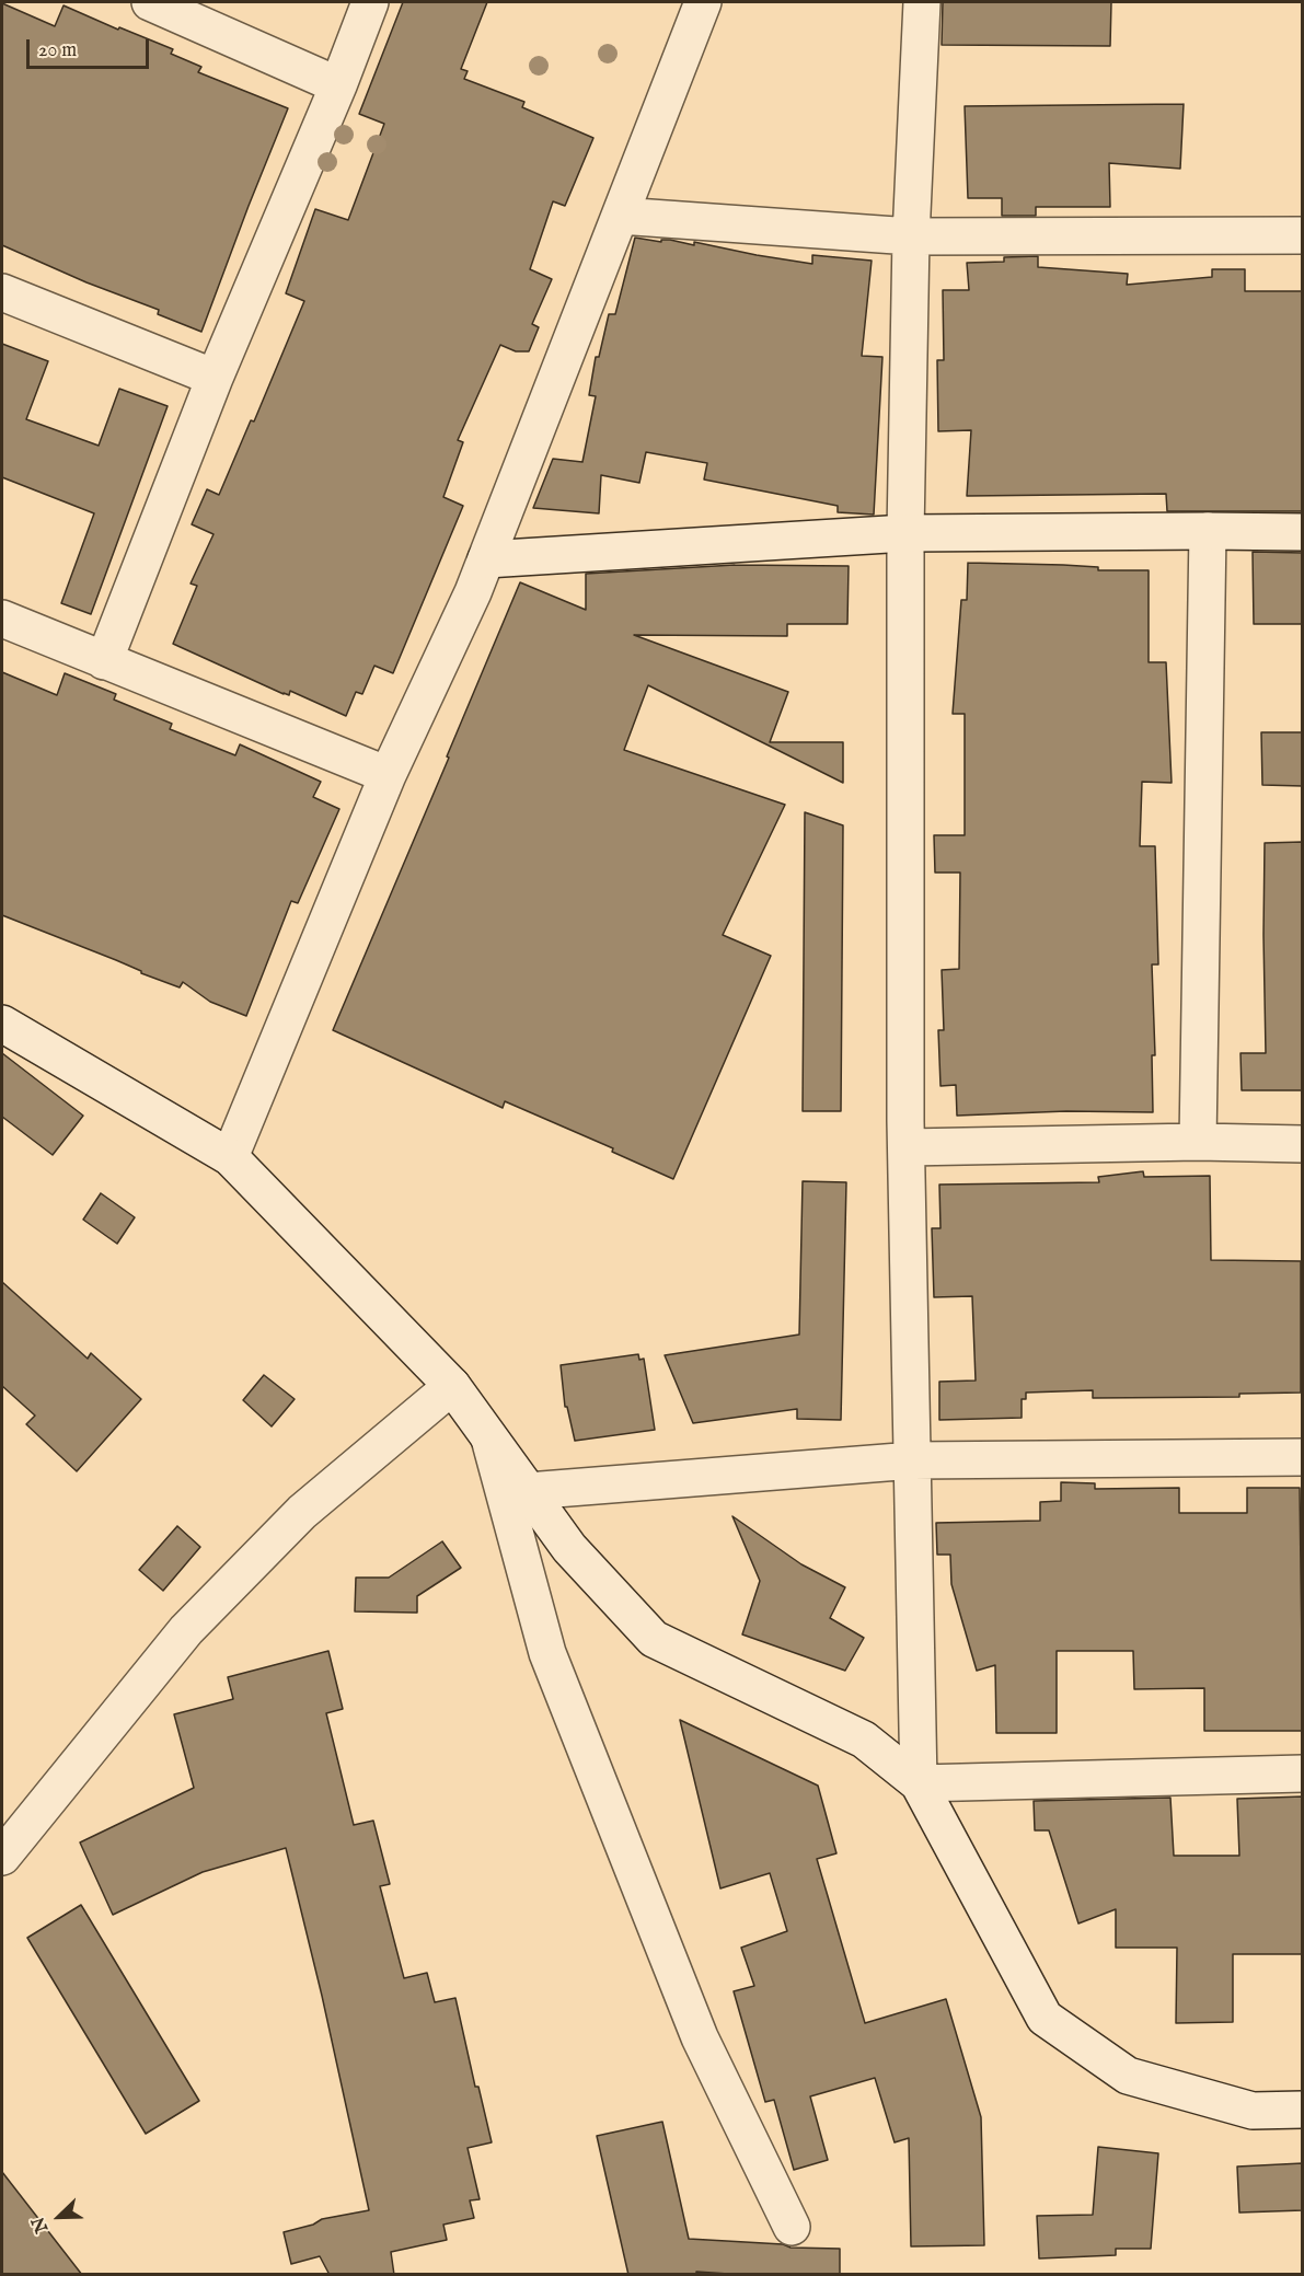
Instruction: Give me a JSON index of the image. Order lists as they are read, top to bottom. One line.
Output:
{"scale_bar":"20 m","north":"bottom left"}
